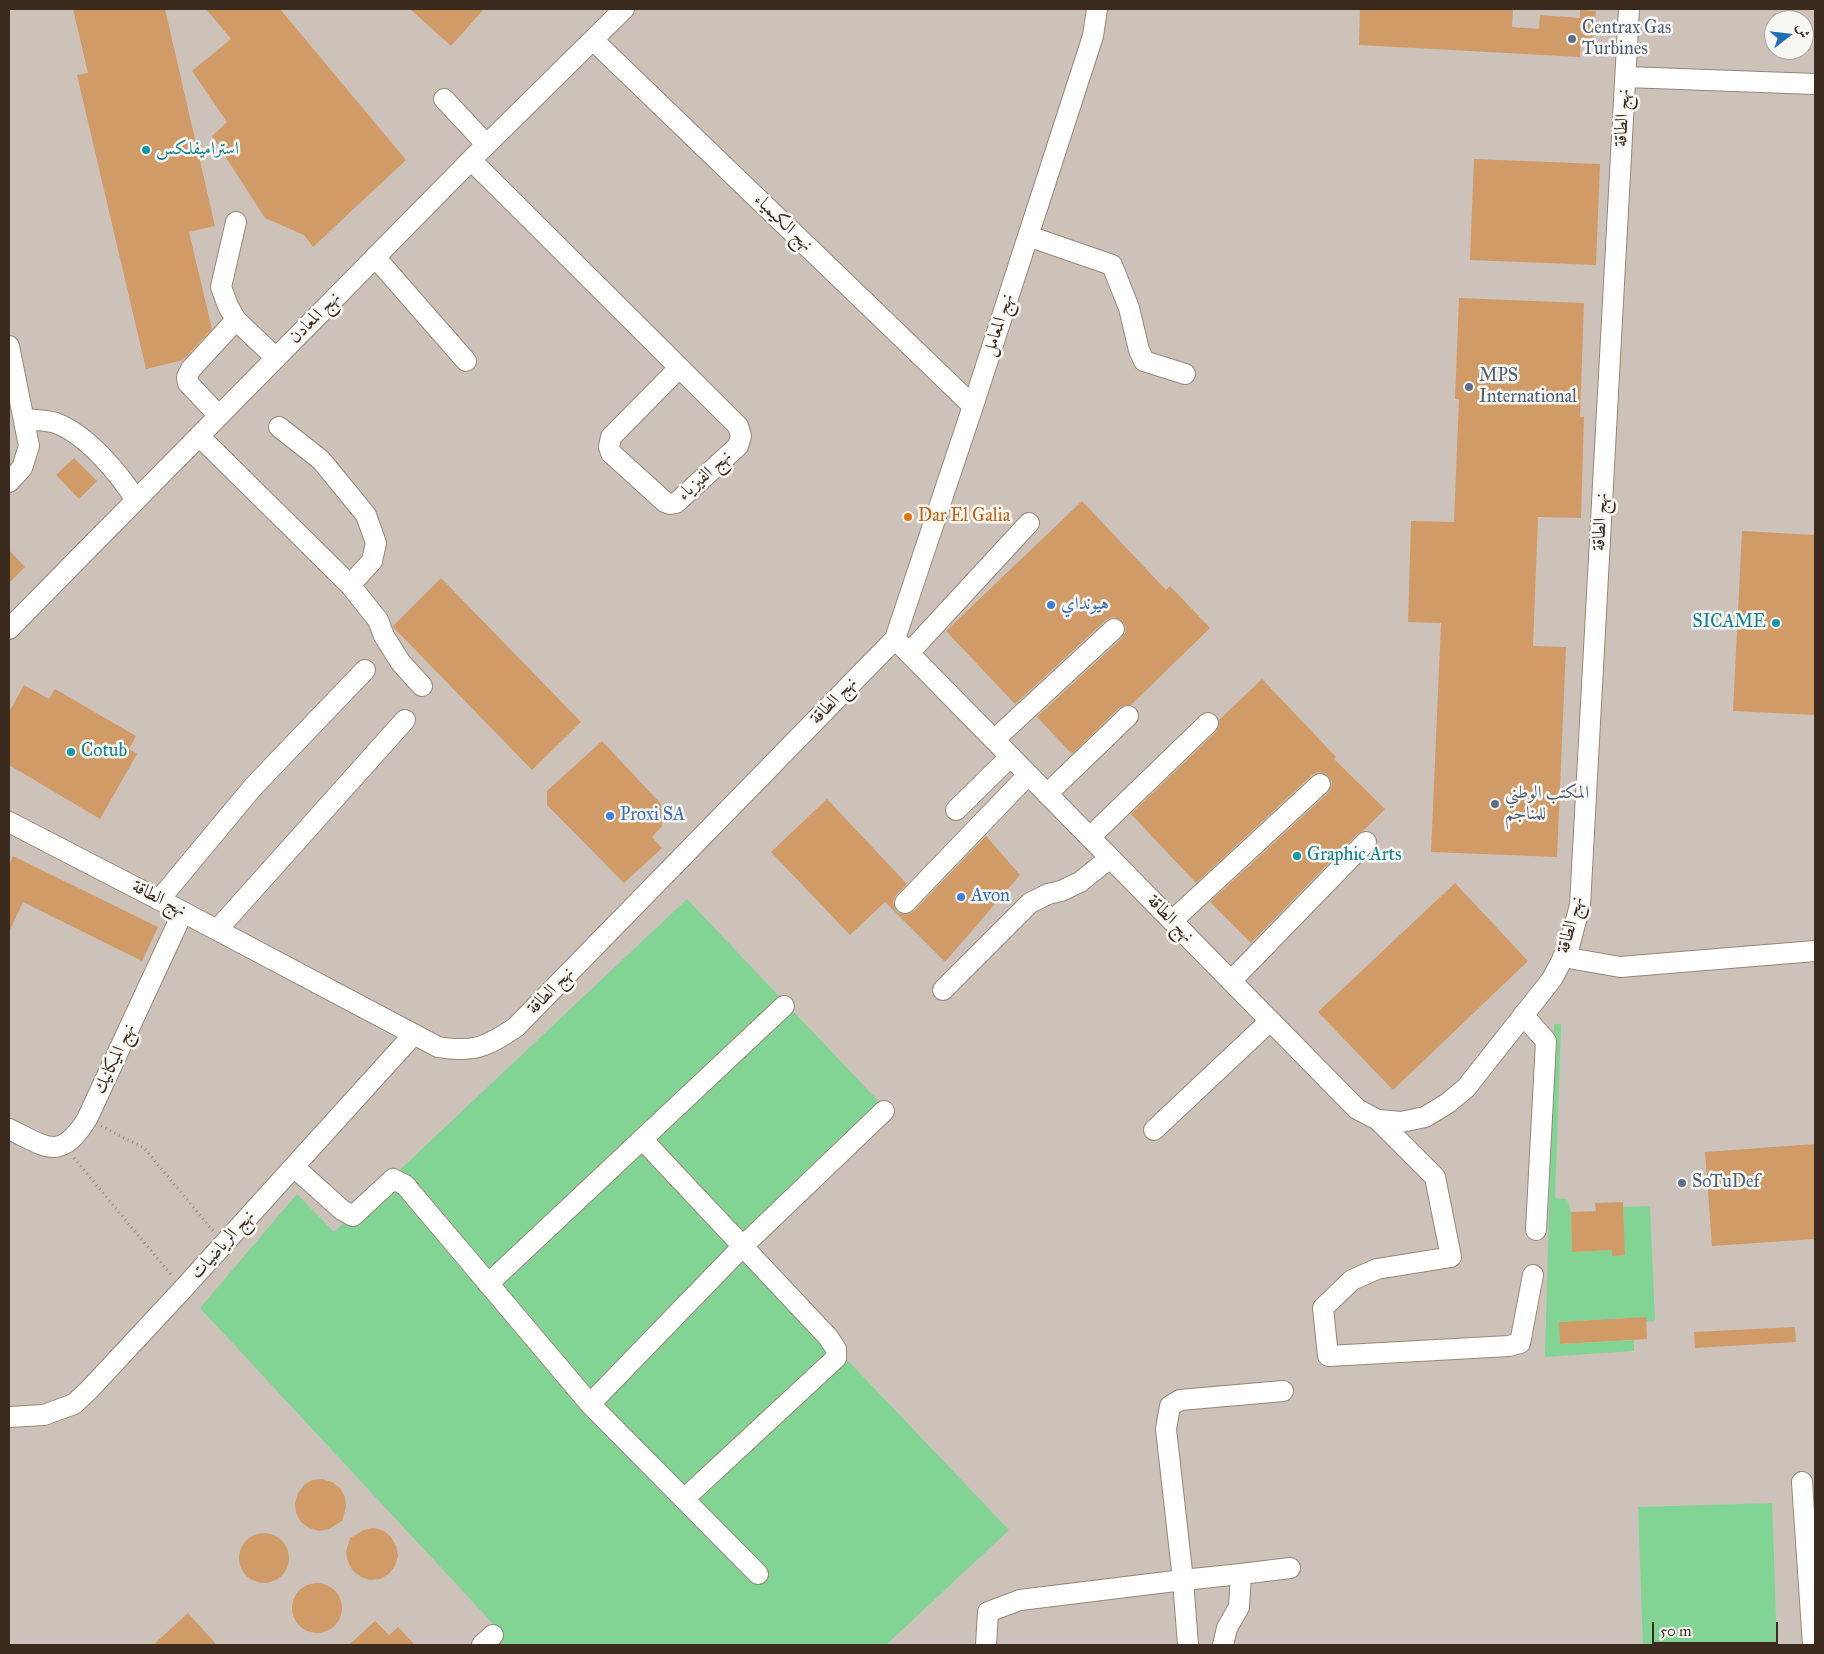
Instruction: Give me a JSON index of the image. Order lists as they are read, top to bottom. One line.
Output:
{"streets":{"street":["نهج الطاقة","نهج الكيمياء","نهج المعادن","نهج المعامل","نهج الفيزياء","نهج الميكانيك","نهج الرياضيات"]},"crossings":[["نهج الطاقة","نهج المعامل"],["نهج الطاقة","نهج الميكانيك"],["نهج الطاقة","نهج الرياضيات"],["نهج الكيمياء","نهج المعادن"],["نهج الكيمياء","نهج المعامل"],["نهج المعادن","نهج الفيزياء"]],"places":["Centrax Gas Turbines","استراميفلكس","MPS International","Dar El Galia","هيونداي","SICAME","Cotub","المكتب الوطني للمناجم","Proxi SA","Graphic Arts","Avon","SoTuDef"],"scale_bar":"50 m","north":"right"}
